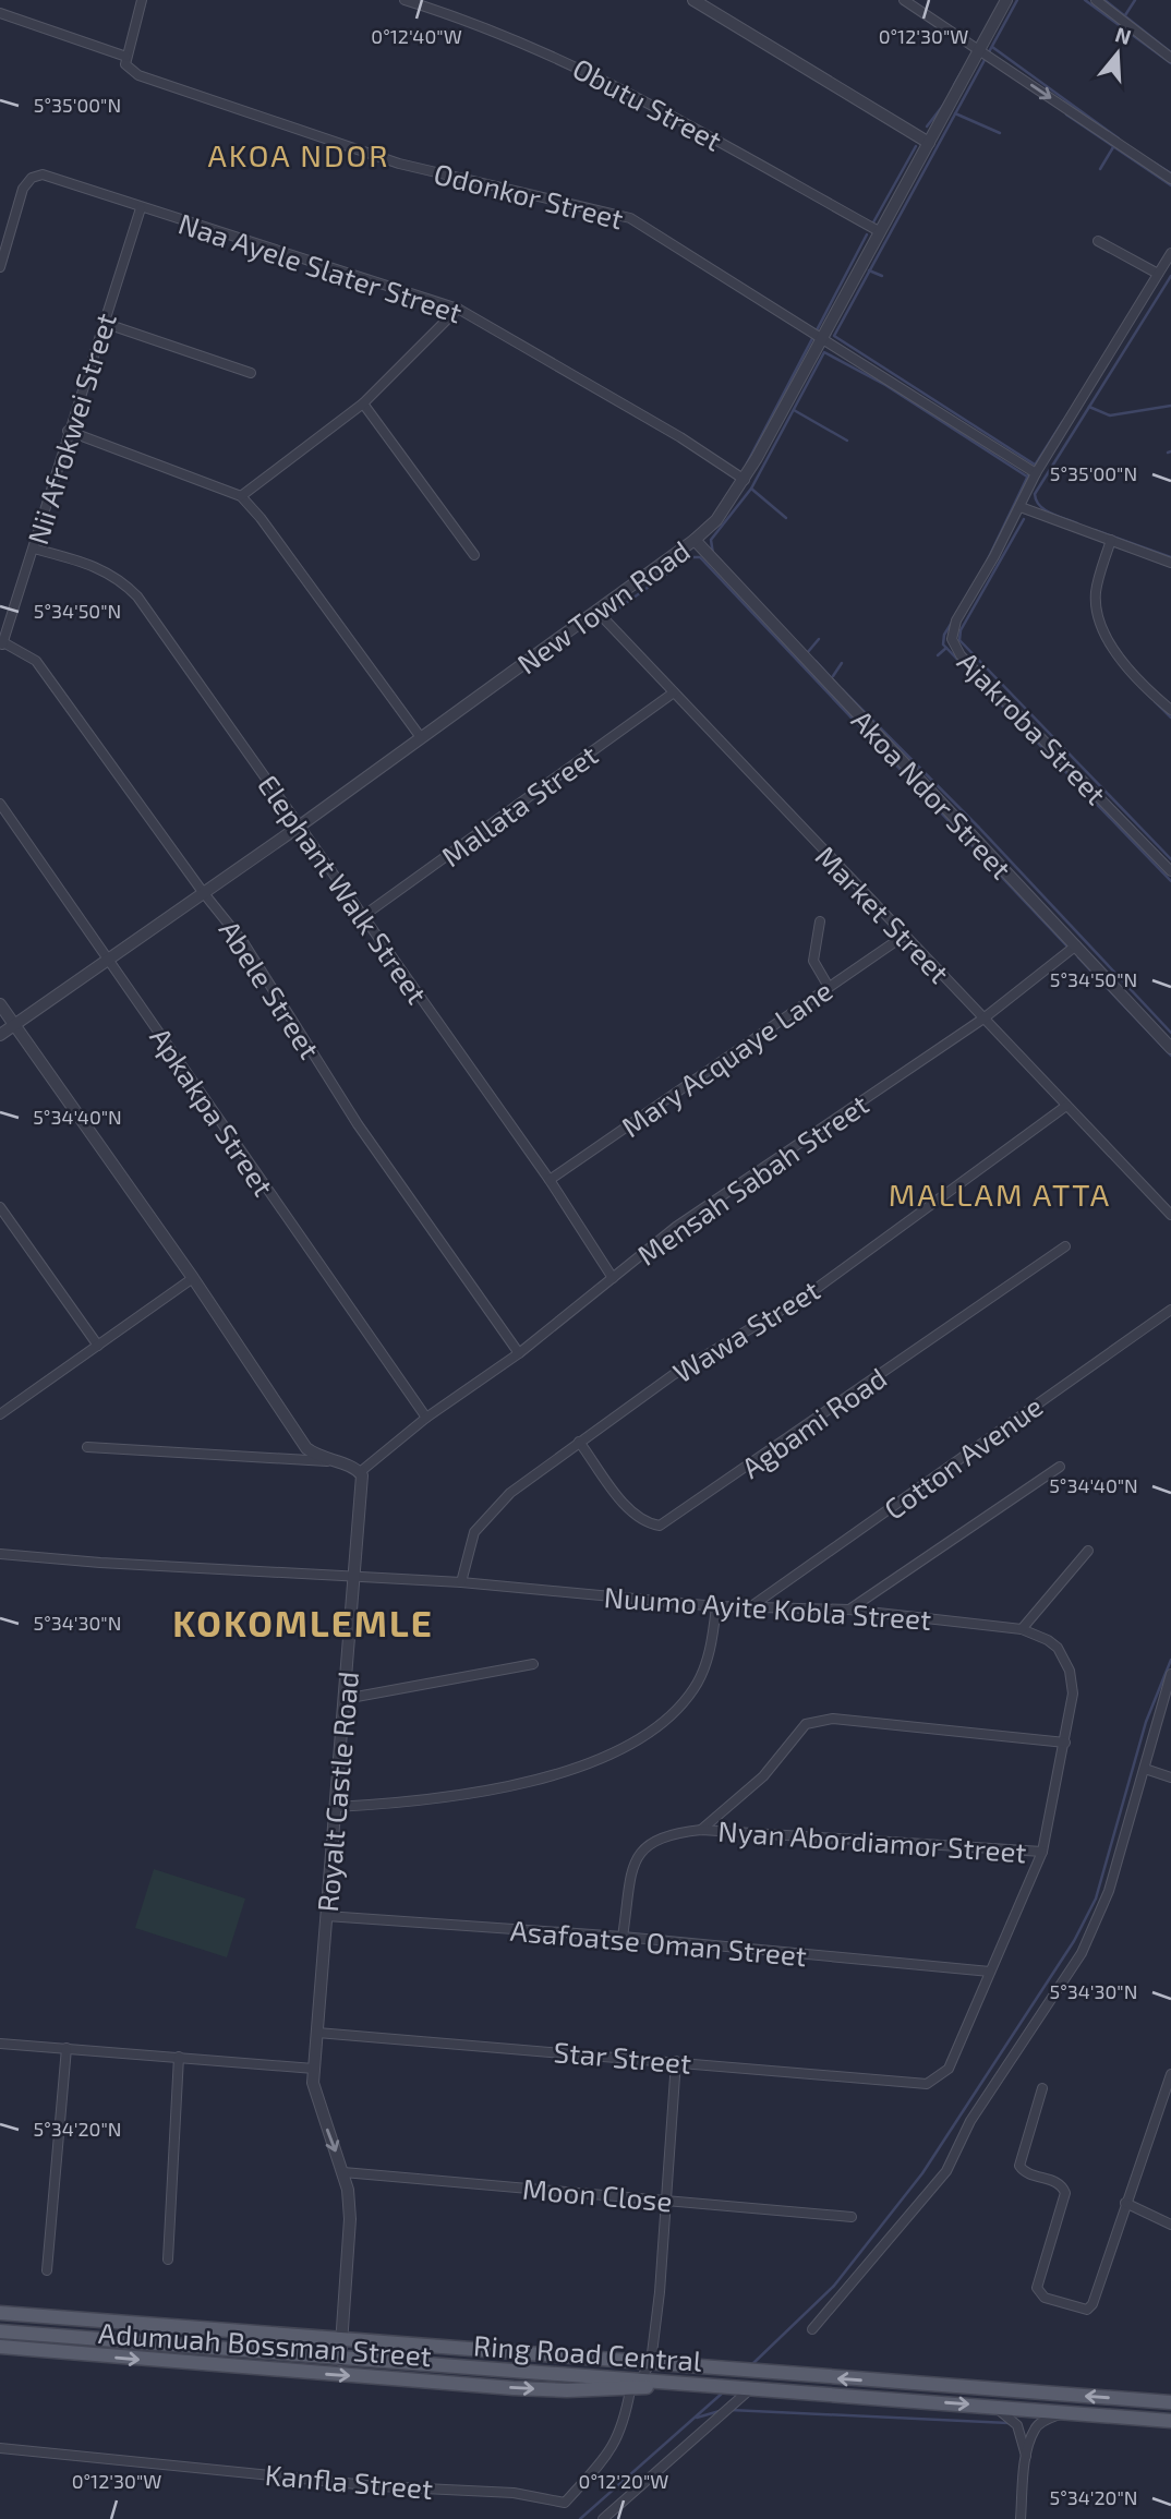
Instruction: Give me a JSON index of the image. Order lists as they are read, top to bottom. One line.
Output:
{"streets":{"main road":["Adumuah Bossman Street","Ring Road Central"],"street":["Obutu Street","Odonkor Street","Naa Ayele Slater Street","Nii Afrokwei Street","New Town Road","Ajakroba Street","Akoa Ndor Street","Mallata Street","Elephant Walk Street","Market Street","Abele Street","Mary Acquaye Lane","Apkakpa Street","Mensah Sabah Street","Wawa Street","Agbami Road","Cotton Avenue","Nuumo Ayite Kobla Street","Royalt Castle Road","Nyan Abordiamor Street","Asafoatse Oman Street","Star Street","Moon Close","Kanfla Street"]},"crossings":[["Obutu Street","New Town Road"],["Odonkor Street","New Town Road"],["Odonkor Street","Ajakroba Street"],["Naa Ayele Slater Street","Nii Afrokwei Street"],["Naa Ayele Slater Street","New Town Road"],["Nii Afrokwei Street","Elephant Walk Street"],["Nii Afrokwei Street","Abele Street"],["New Town Road","Akoa Ndor Street"],["New Town Road","Elephant Walk Street"],["New Town Road","Market Street"],["New Town Road","Abele Street"],["New Town Road","Apkakpa Street"],["Akoa Ndor Street","Mensah Sabah Street"],["Mallata Street","Elephant Walk Street"],["Mallata Street","Market Street"],["Elephant Walk Street","Mary Acquaye Lane"],["Elephant Walk Street","Mensah Sabah Street"],["Market Street","Mary Acquaye Lane"],["Market Street","Mensah Sabah Street"],["Market Street","Wawa Street"],["Abele Street","Mensah Sabah Street"],["Apkakpa Street","Mensah Sabah Street"],["Mensah Sabah Street","Royalt Castle Road"],["Wawa Street","Agbami Road"],["Wawa Street","Nuumo Ayite Kobla Street"],["Cotton Avenue","Nuumo Ayite Kobla Street"],["Nuumo Ayite Kobla Street","Royalt Castle Road"],["Nuumo Ayite Kobla Street","Nyan Abordiamor Street"],["Nuumo Ayite Kobla Street","Asafoatse Oman Street"],["Nuumo Ayite Kobla Street","Star Street"],["Royalt Castle Road","Asafoatse Oman Street"],["Royalt Castle Road","Star Street"],["Royalt Castle Road","Moon Close"],["Royalt Castle Road","Ring Road Central"],["Nyan Abordiamor Street","Asafoatse Oman Street"],["Adumuah Bossman Street","Ring Road Central"],["Adumuah Bossman Street","Kanfla Street"],["Ring Road Central","Kanfla Street"]],"one_way":["Adumuah Bossman Street"],"districts":["AKOA NDOR","MALLAM ATTA","KOKOMLEMLE"],"north":"top","coordinates":["0°12'40\"W","0°12'30\"W","5°35'00\"N","5°34'50\"N","5°34'40\"N","5°34'30\"N","5°34'20\"N","0°12'20\"W"]}
